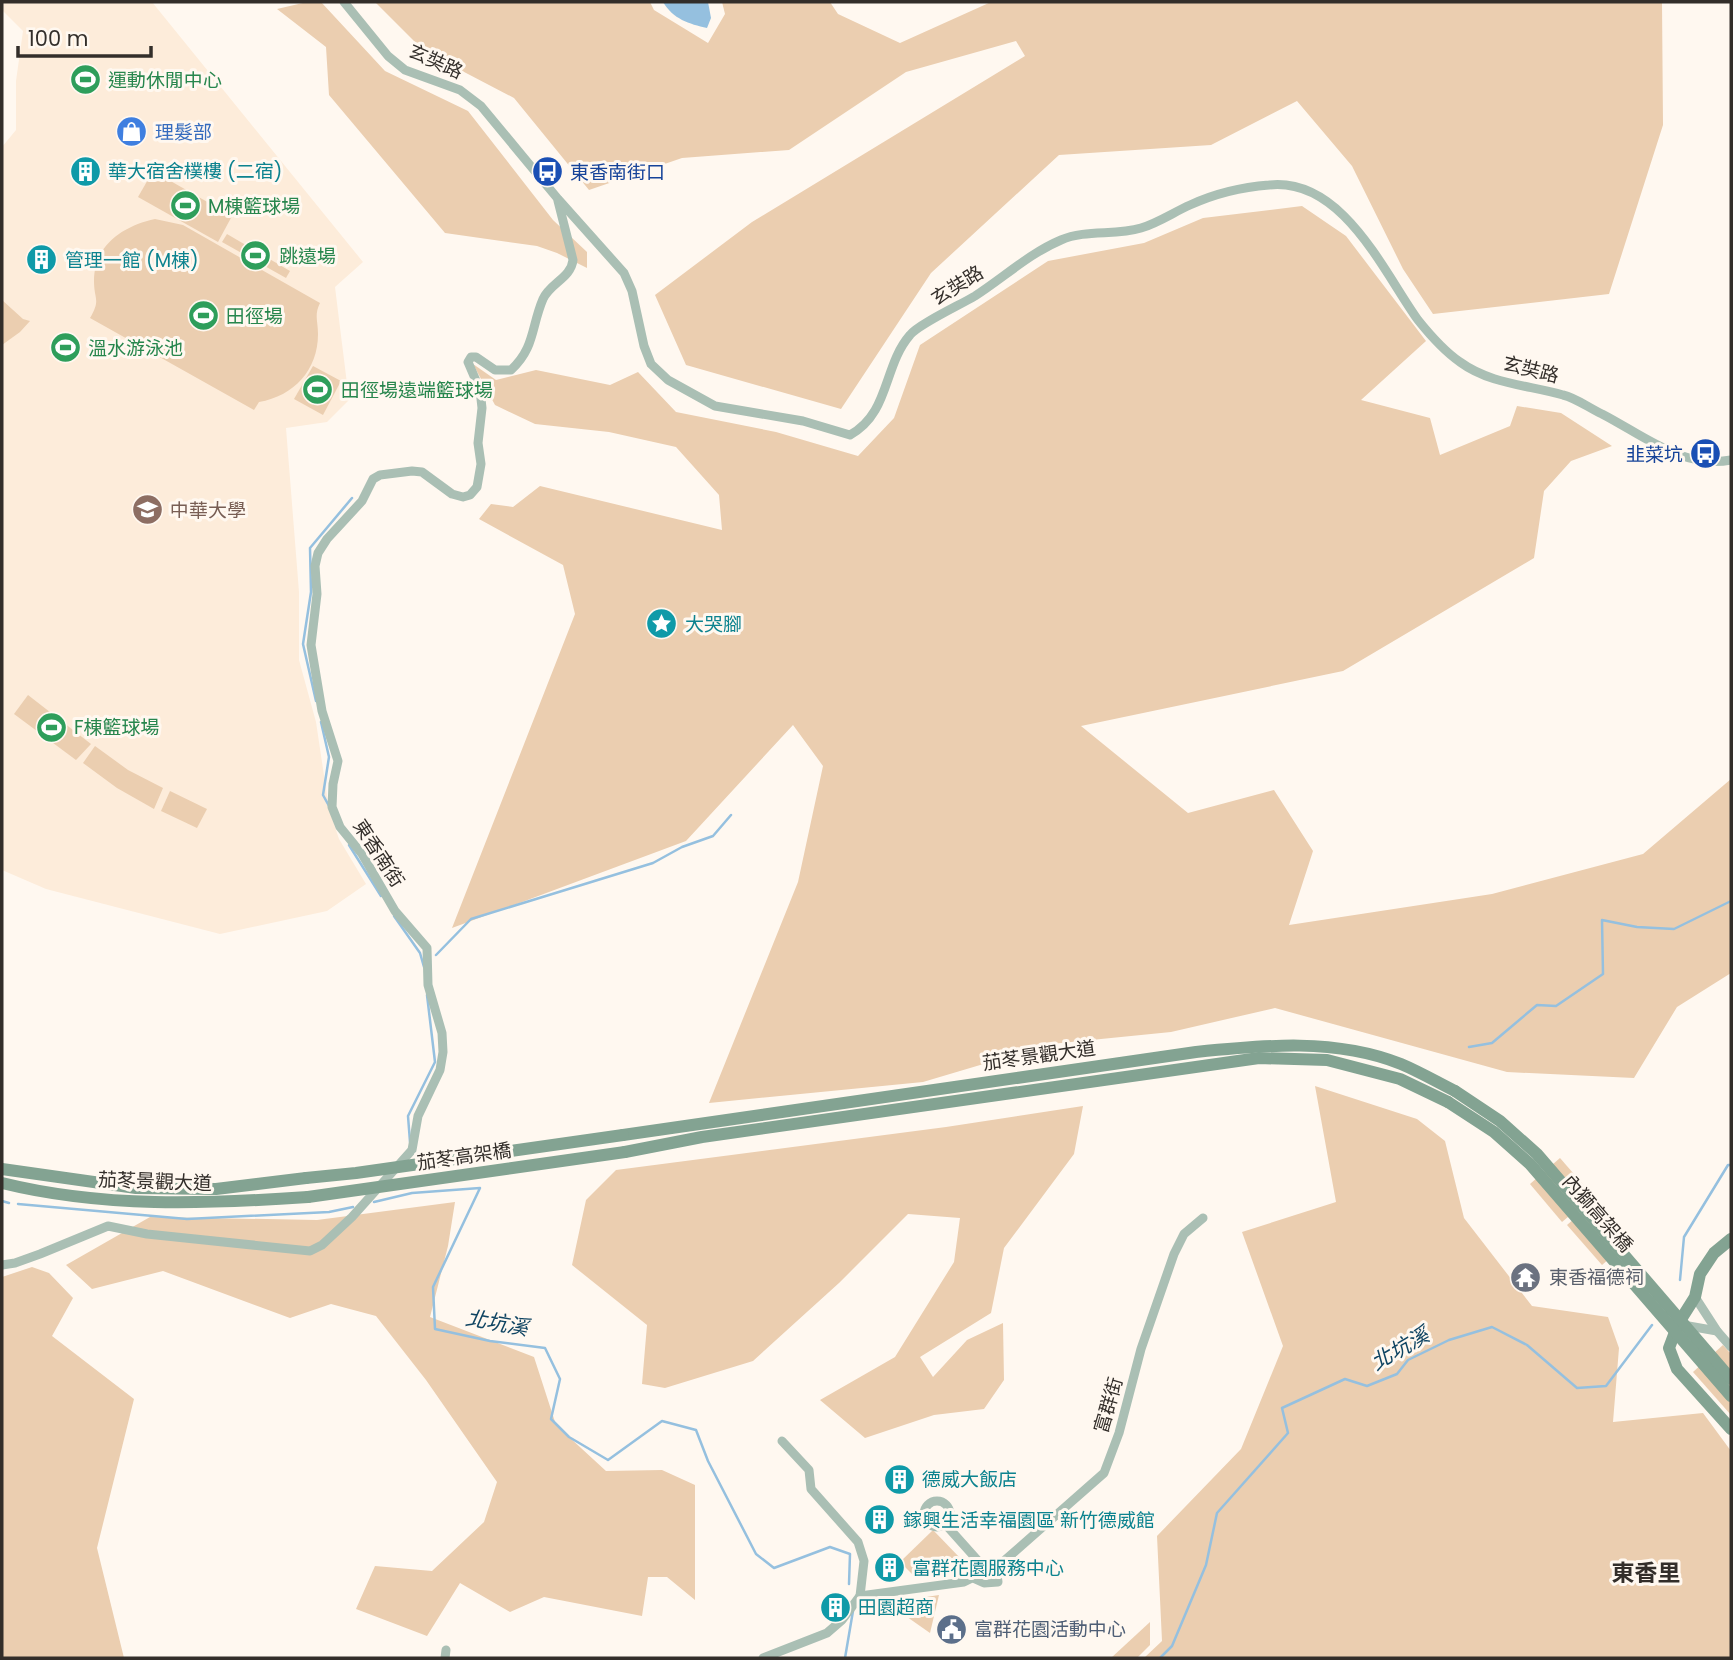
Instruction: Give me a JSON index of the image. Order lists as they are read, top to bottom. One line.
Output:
{"streets":{"street":["玄奘路","東香南街","茄苳景觀大道","茄苳高架橋","內獅高架橋","富群街"]},"crossings":[["玄奘路","東香南街"],["茄苳景觀大道","茄苳高架橋"],["茄苳景觀大道","內獅高架橋"]],"districts":["東香里"],"water":["北坑溪"],"places":{"sports":["運動休閒中心","M棟籃球場","跳遠場","田徑場","溫水游泳池","田徑場遠端籃球場","F棟籃球場"],"shop":["理髮部"],"building":["華大宿舍樸樓 (二宿)","管理一館 (M棟)","德威大飯店","鎵興生活幸福園區 新竹德威館","富群花園服務中心","田園超商"],"bus stop":["東香南街口","韭菜坑"],"school or university":["中華大學"],"place":["大哭腳"],"temple":["東香福德祠"],"public building":["富群花園活動中心"]},"scale_bar":"100 m"}
